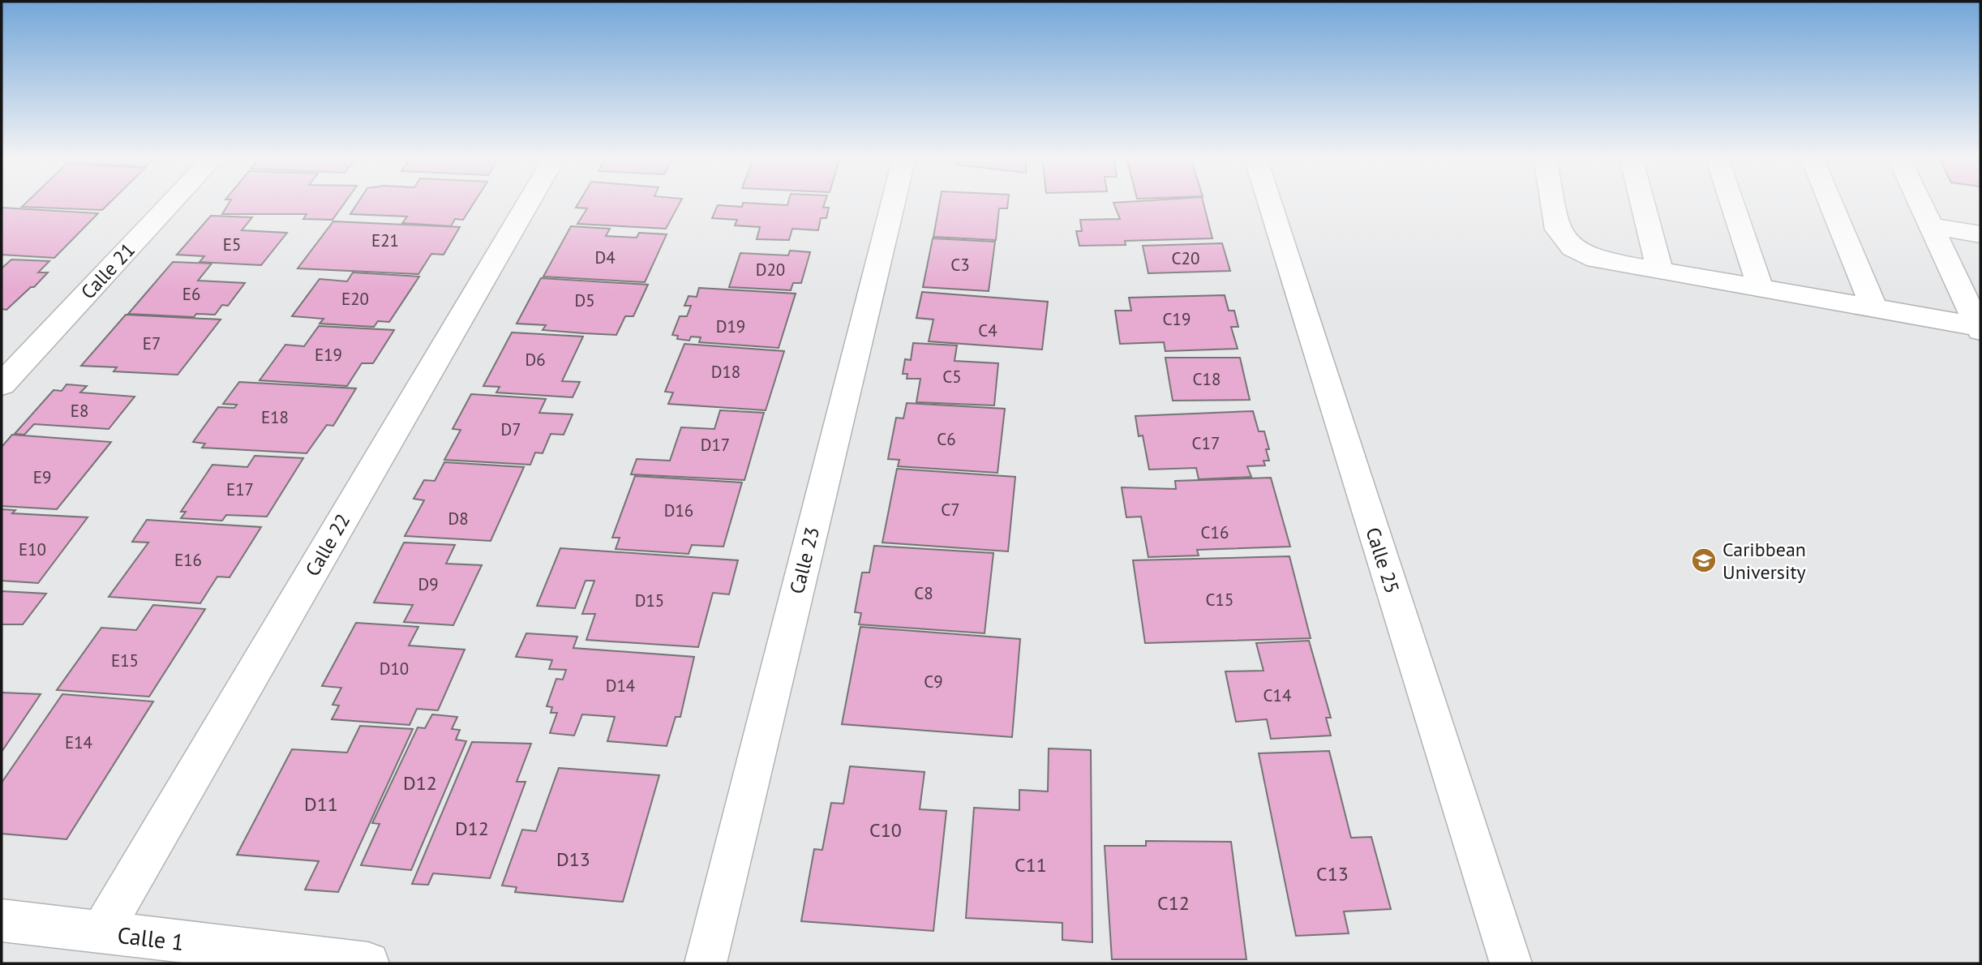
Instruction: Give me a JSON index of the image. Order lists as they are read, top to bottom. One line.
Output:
{"streets":{"street":["Calle 21","Calle 22","Calle 23","Calle 25","Calle 1"]},"crossings":[["Calle 22","Calle 1"]],"places":{"school or university":["Caribbean University"]},"house_numbers":["E21","E5","D4","C20","C3","D20","E6","E20","D5","C19","D19","C4","E7","E19","D6","D18","C5","C18","E8","E18","D7","C6","C17","D17","E9","E17","C7","D16","D8","C16","E10","E16","D9","C8","C15","D15","E15","D10","C9","D14","C14","E14","D12","D11","D12","C10","D13","C11","C13","C12"]}
